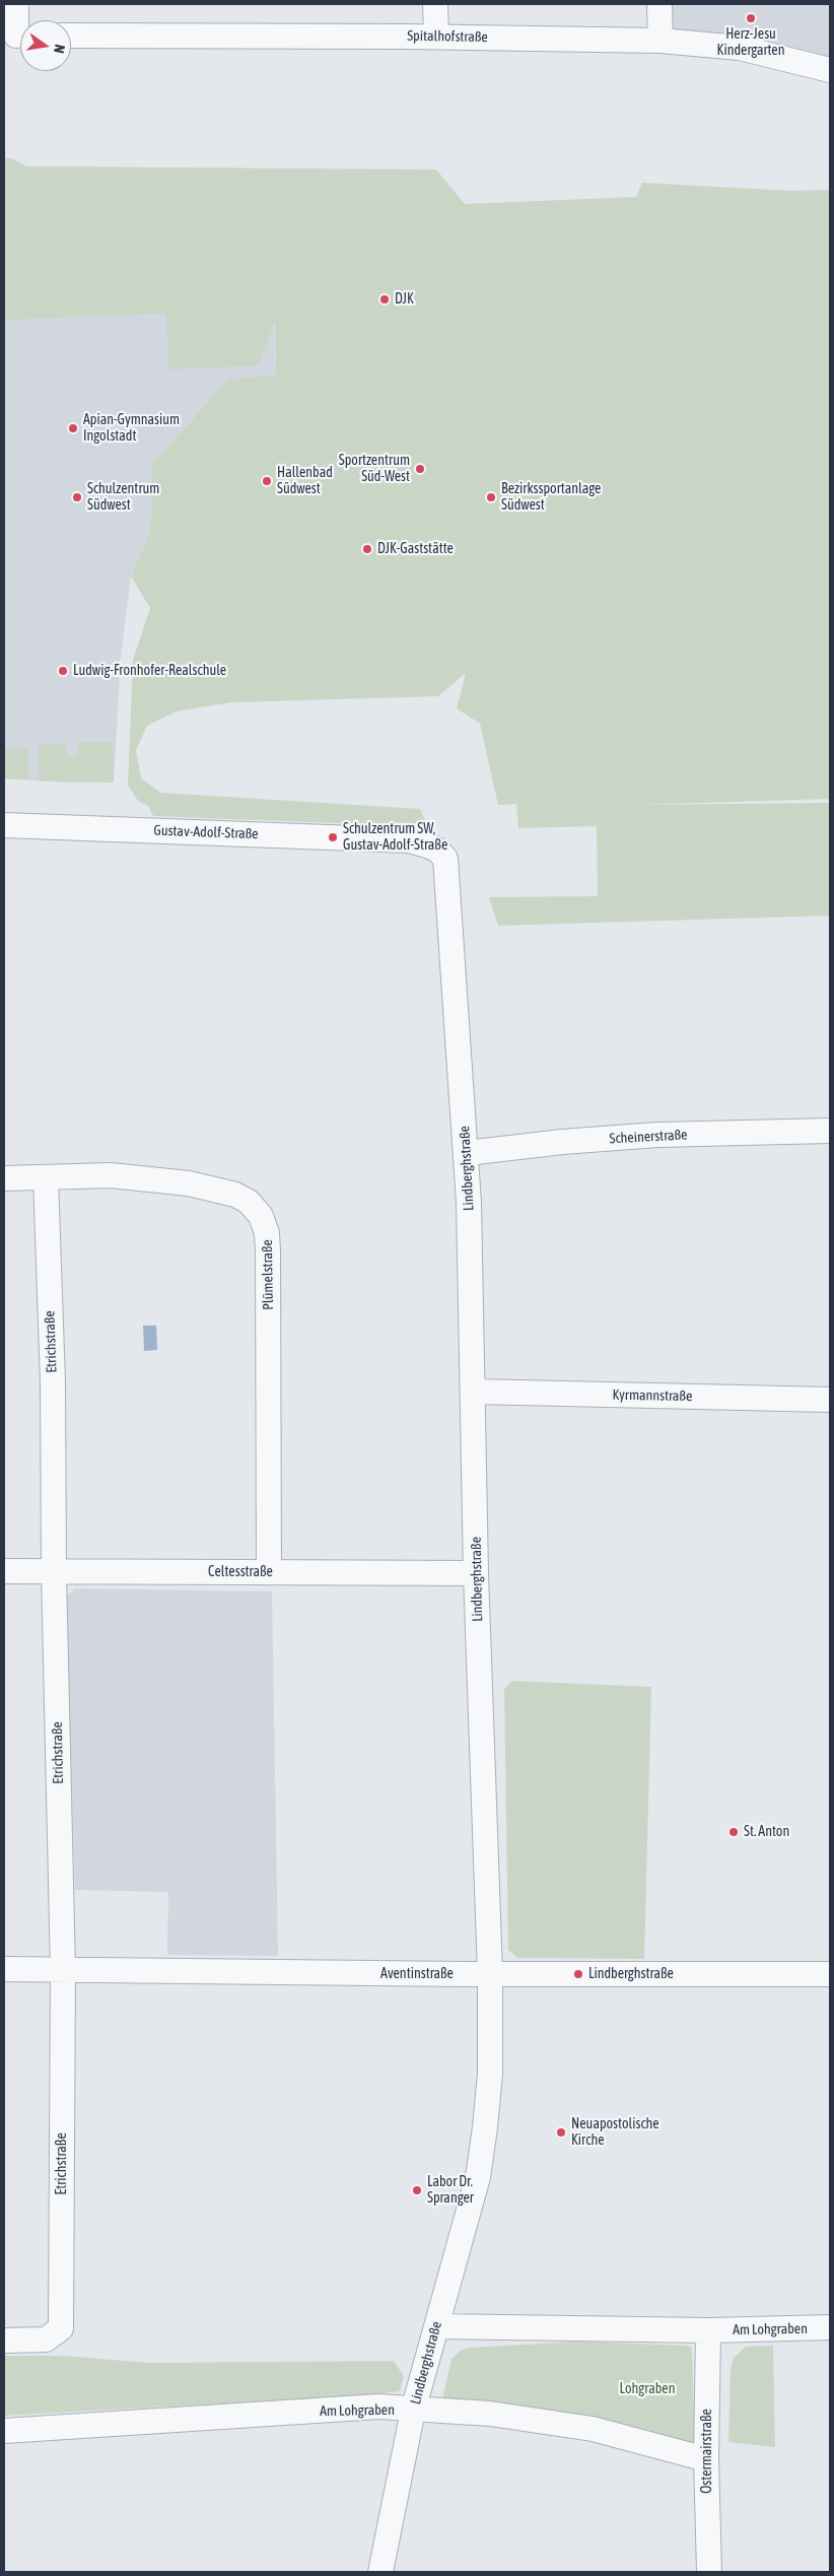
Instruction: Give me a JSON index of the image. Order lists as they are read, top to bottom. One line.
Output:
{"streets":{"street":["Spitalhofstraße","Gustav-Adolf-Straße","Scheinerstraße","Lindberghstraße","Plümelstraße","Etrichstraße","Kyrmannstraße","Celtesstraße","Aventinstraße","Am Lohgraben","Ostermairstraße"]},"crossings":[["Gustav-Adolf-Straße","Lindberghstraße"],["Scheinerstraße","Lindberghstraße"],["Lindberghstraße","Kyrmannstraße"],["Lindberghstraße","Celtesstraße"],["Lindberghstraße","Aventinstraße"],["Lindberghstraße","Am Lohgraben"],["Plümelstraße","Etrichstraße"],["Plümelstraße","Celtesstraße"],["Etrichstraße","Celtesstraße"],["Etrichstraße","Aventinstraße"],["Am Lohgraben","Ostermairstraße"]],"parks":["Lohgraben"],"places":["Herz-Jesu Kindergarten","DJK","Apian-Gymnasium Ingolstadt","Sportzentrum Süd-West","Hallenbad Südwest","Schulzentrum Südwest","Bezirkssportanlage Südwest","DJK-Gaststätte","Ludwig-Fronhofer-Realschule","Schulzentrum SW, Gustav-Adolf-Straße","St. Anton","Lindberghstraße","Neuapostolische Kirche","Labor Dr. Spranger"],"north":"right"}
